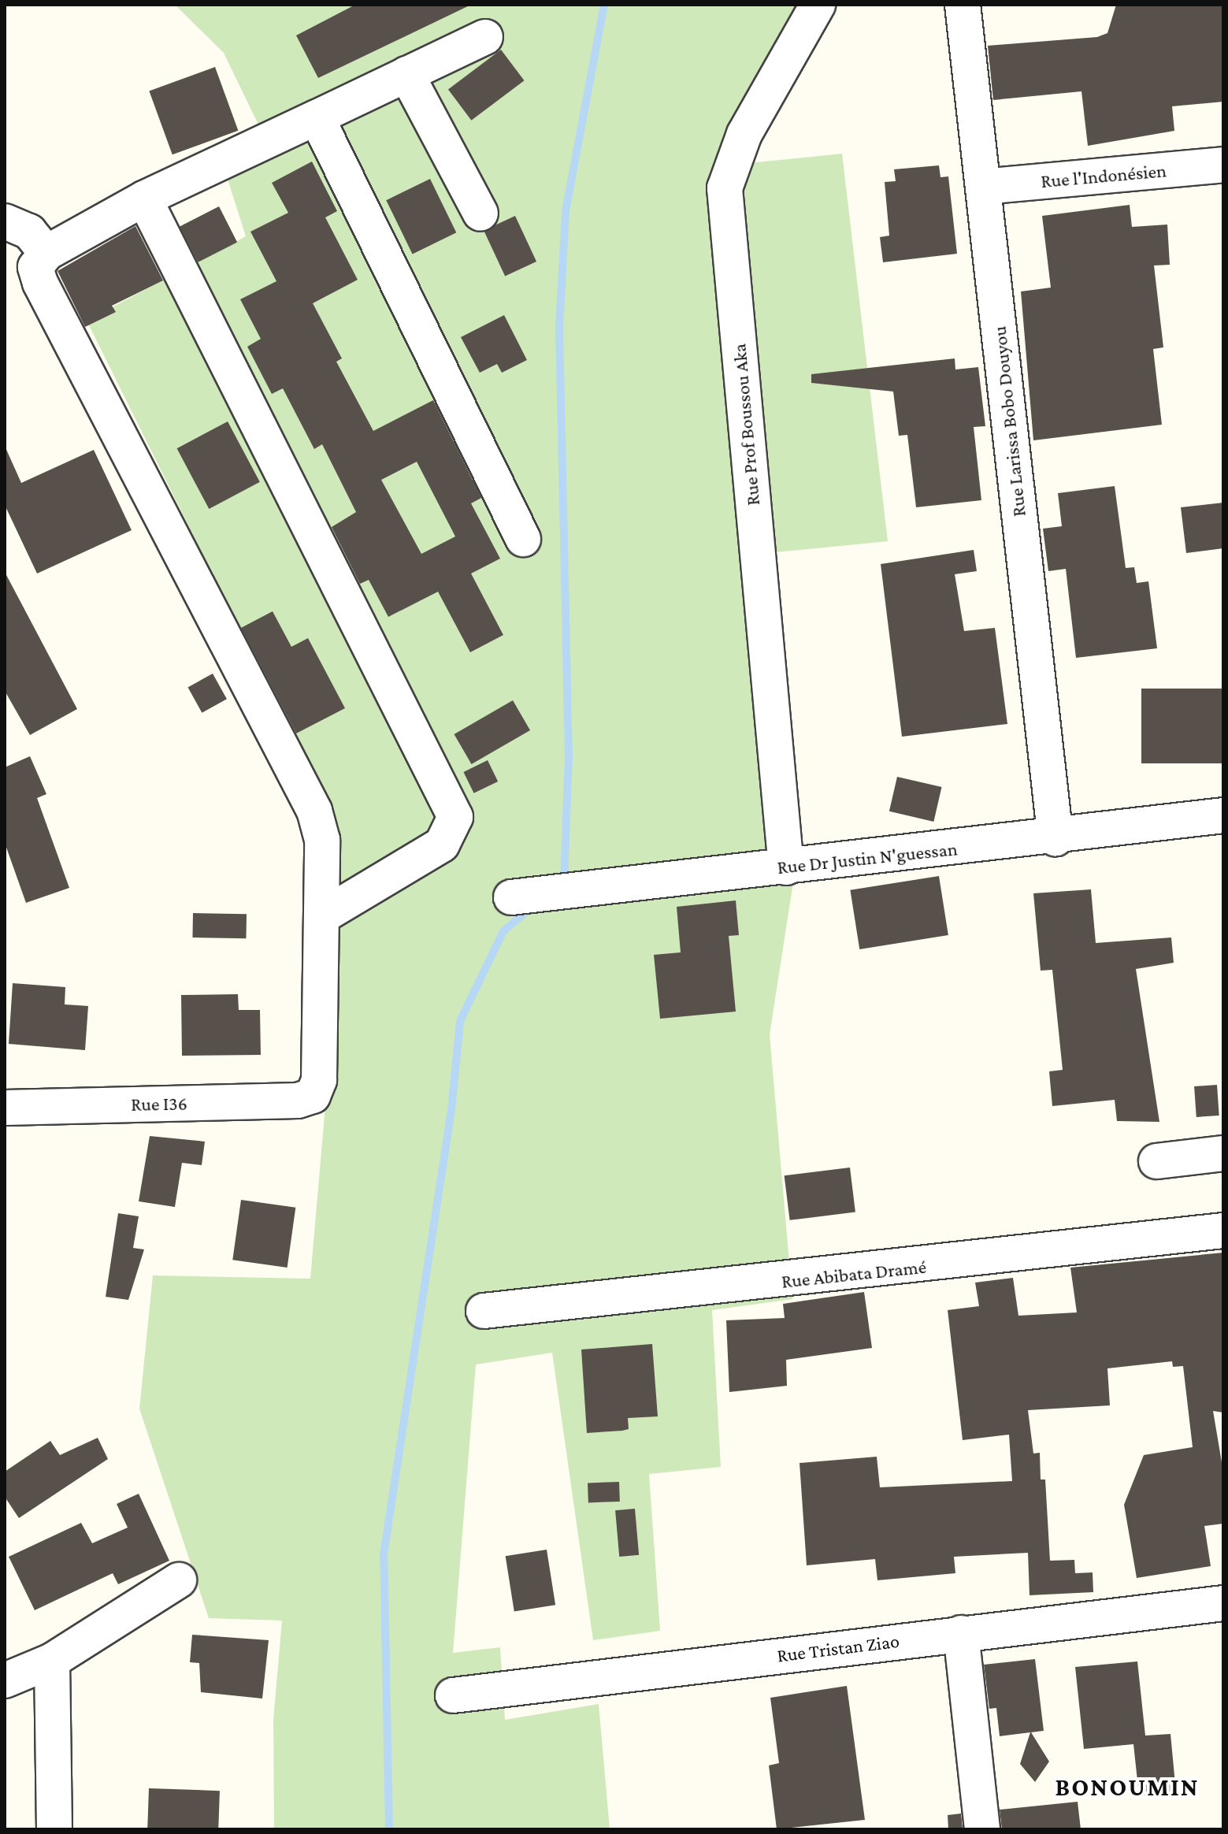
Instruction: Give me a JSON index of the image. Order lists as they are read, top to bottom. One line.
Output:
{"streets":{"street":["Rue l'Indonésien","Rue Larissa Bobo Douyou","Rue Prof Boussou Aka","Rue Dr Justin N'guessan","Rue I36","Rue Abibata Dramé","Rue Tristan Ziao"]},"crossings":[["Rue l'Indonésien","Rue Larissa Bobo Douyou"],["Rue Larissa Bobo Douyou","Rue Dr Justin N'guessan"],["Rue Prof Boussou Aka","Rue Dr Justin N'guessan"]],"districts":["BONOUMIN"]}
